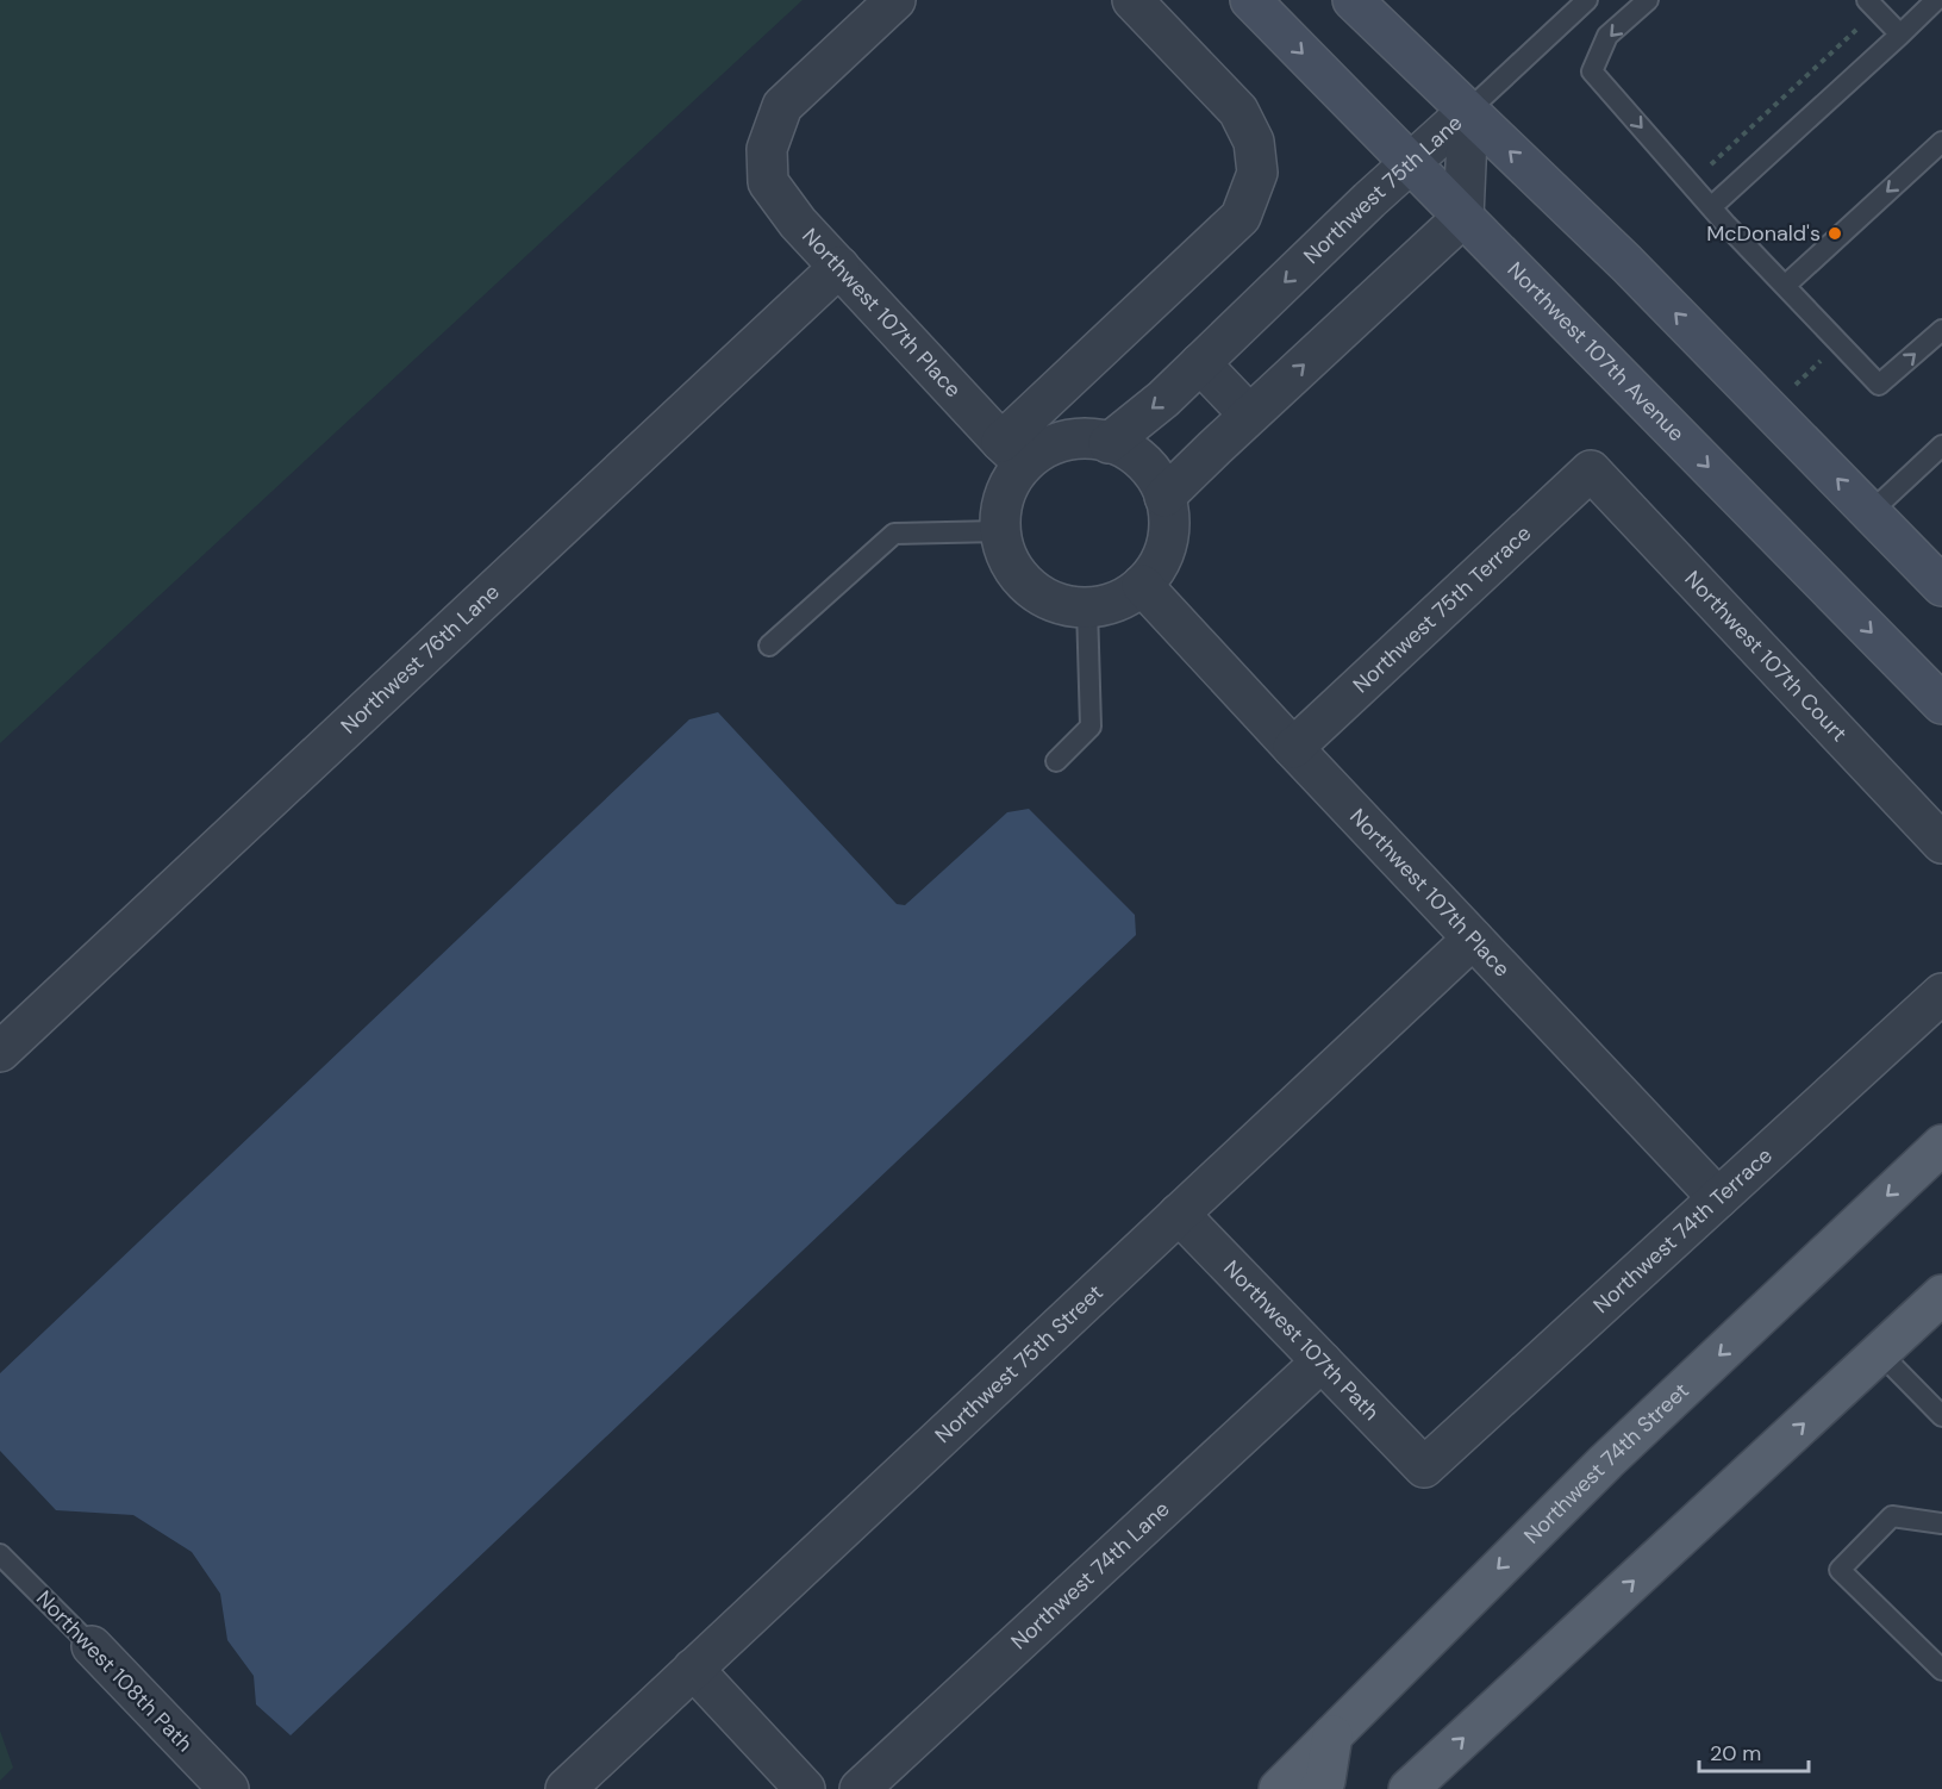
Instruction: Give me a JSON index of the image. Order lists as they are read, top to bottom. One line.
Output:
{"streets":{"main road":["Northwest 107th Avenue","Northwest 74th Street"],"street":["Northwest 75th Lane","Northwest 107th Place","Northwest 75th Terrace","Northwest 107th Court","Northwest 76th Lane","Northwest 74th Terrace","Northwest 107th Path","Northwest 75th Street","Northwest 74th Lane","Northwest 108th Path"]},"crossings":[["Northwest 75th Lane","Northwest 107th Place"],["Northwest 75th Lane","Northwest 107th Avenue"],["Northwest 107th Place","Northwest 75th Terrace"],["Northwest 107th Place","Northwest 76th Lane"],["Northwest 107th Place","Northwest 74th Terrace"],["Northwest 107th Place","Northwest 75th Street"],["Northwest 75th Terrace","Northwest 107th Court"],["Northwest 74th Terrace","Northwest 107th Path"],["Northwest 107th Path","Northwest 75th Street"],["Northwest 107th Path","Northwest 74th Lane"]],"places":["McDonald's"],"scale_bar":"20 m"}
